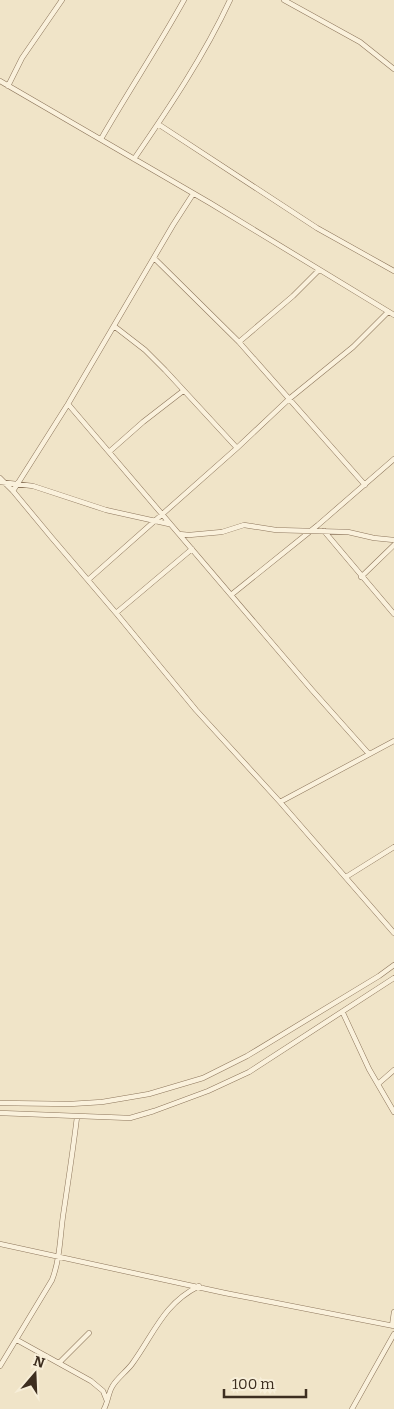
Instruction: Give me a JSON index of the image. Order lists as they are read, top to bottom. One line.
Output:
{"scale_bar":"100 m","north":"top"}
